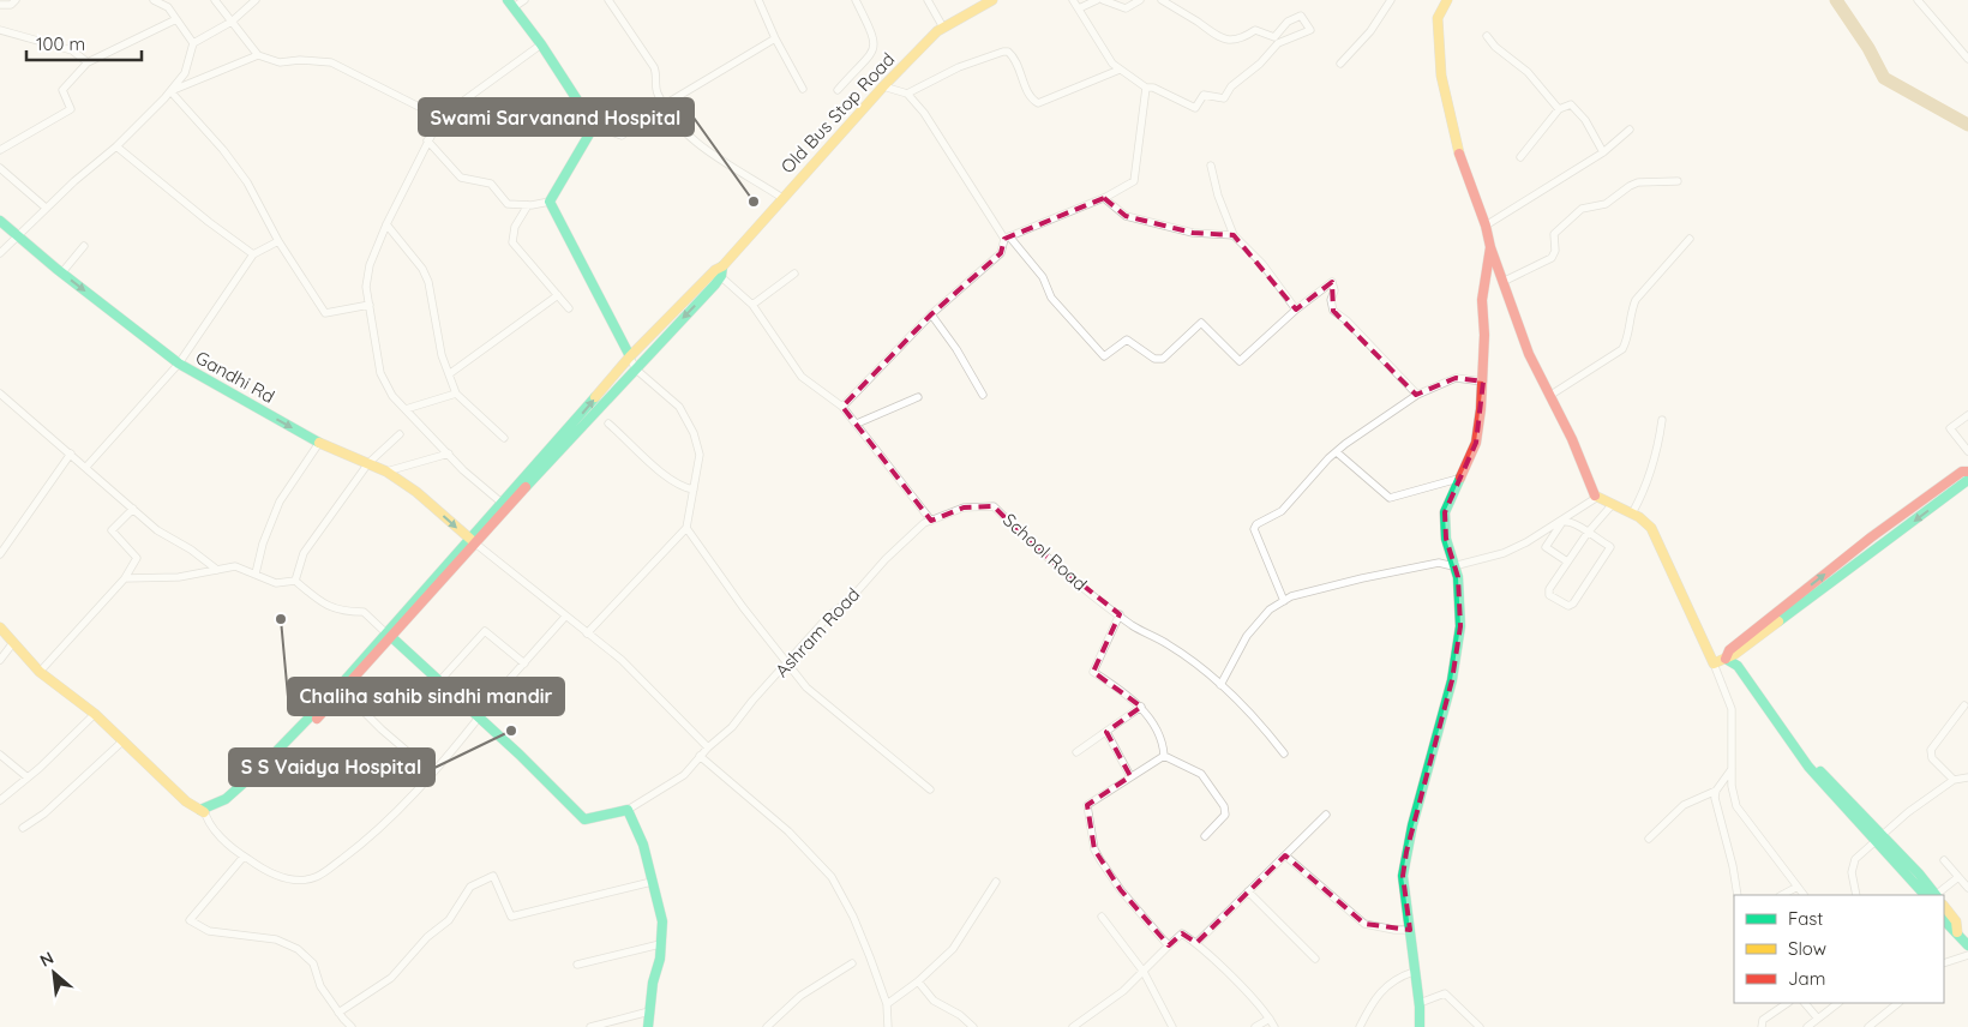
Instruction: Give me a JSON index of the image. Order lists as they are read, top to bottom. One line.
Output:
{"streets":{"street":["Old Bus Stop Road","Gandhi Rd","School Road","Ashram Road"]},"crossings":[["School Road","Ashram Road"]],"one_way":["Gandhi Rd"],"places":["Swami Sarvanand Hospital","Chaliha sahib sindhi mandir","S S Vaidya Hospital"],"legend":["Fast","Slow","Jam"],"scale_bar":"100 m","north":"top left"}
